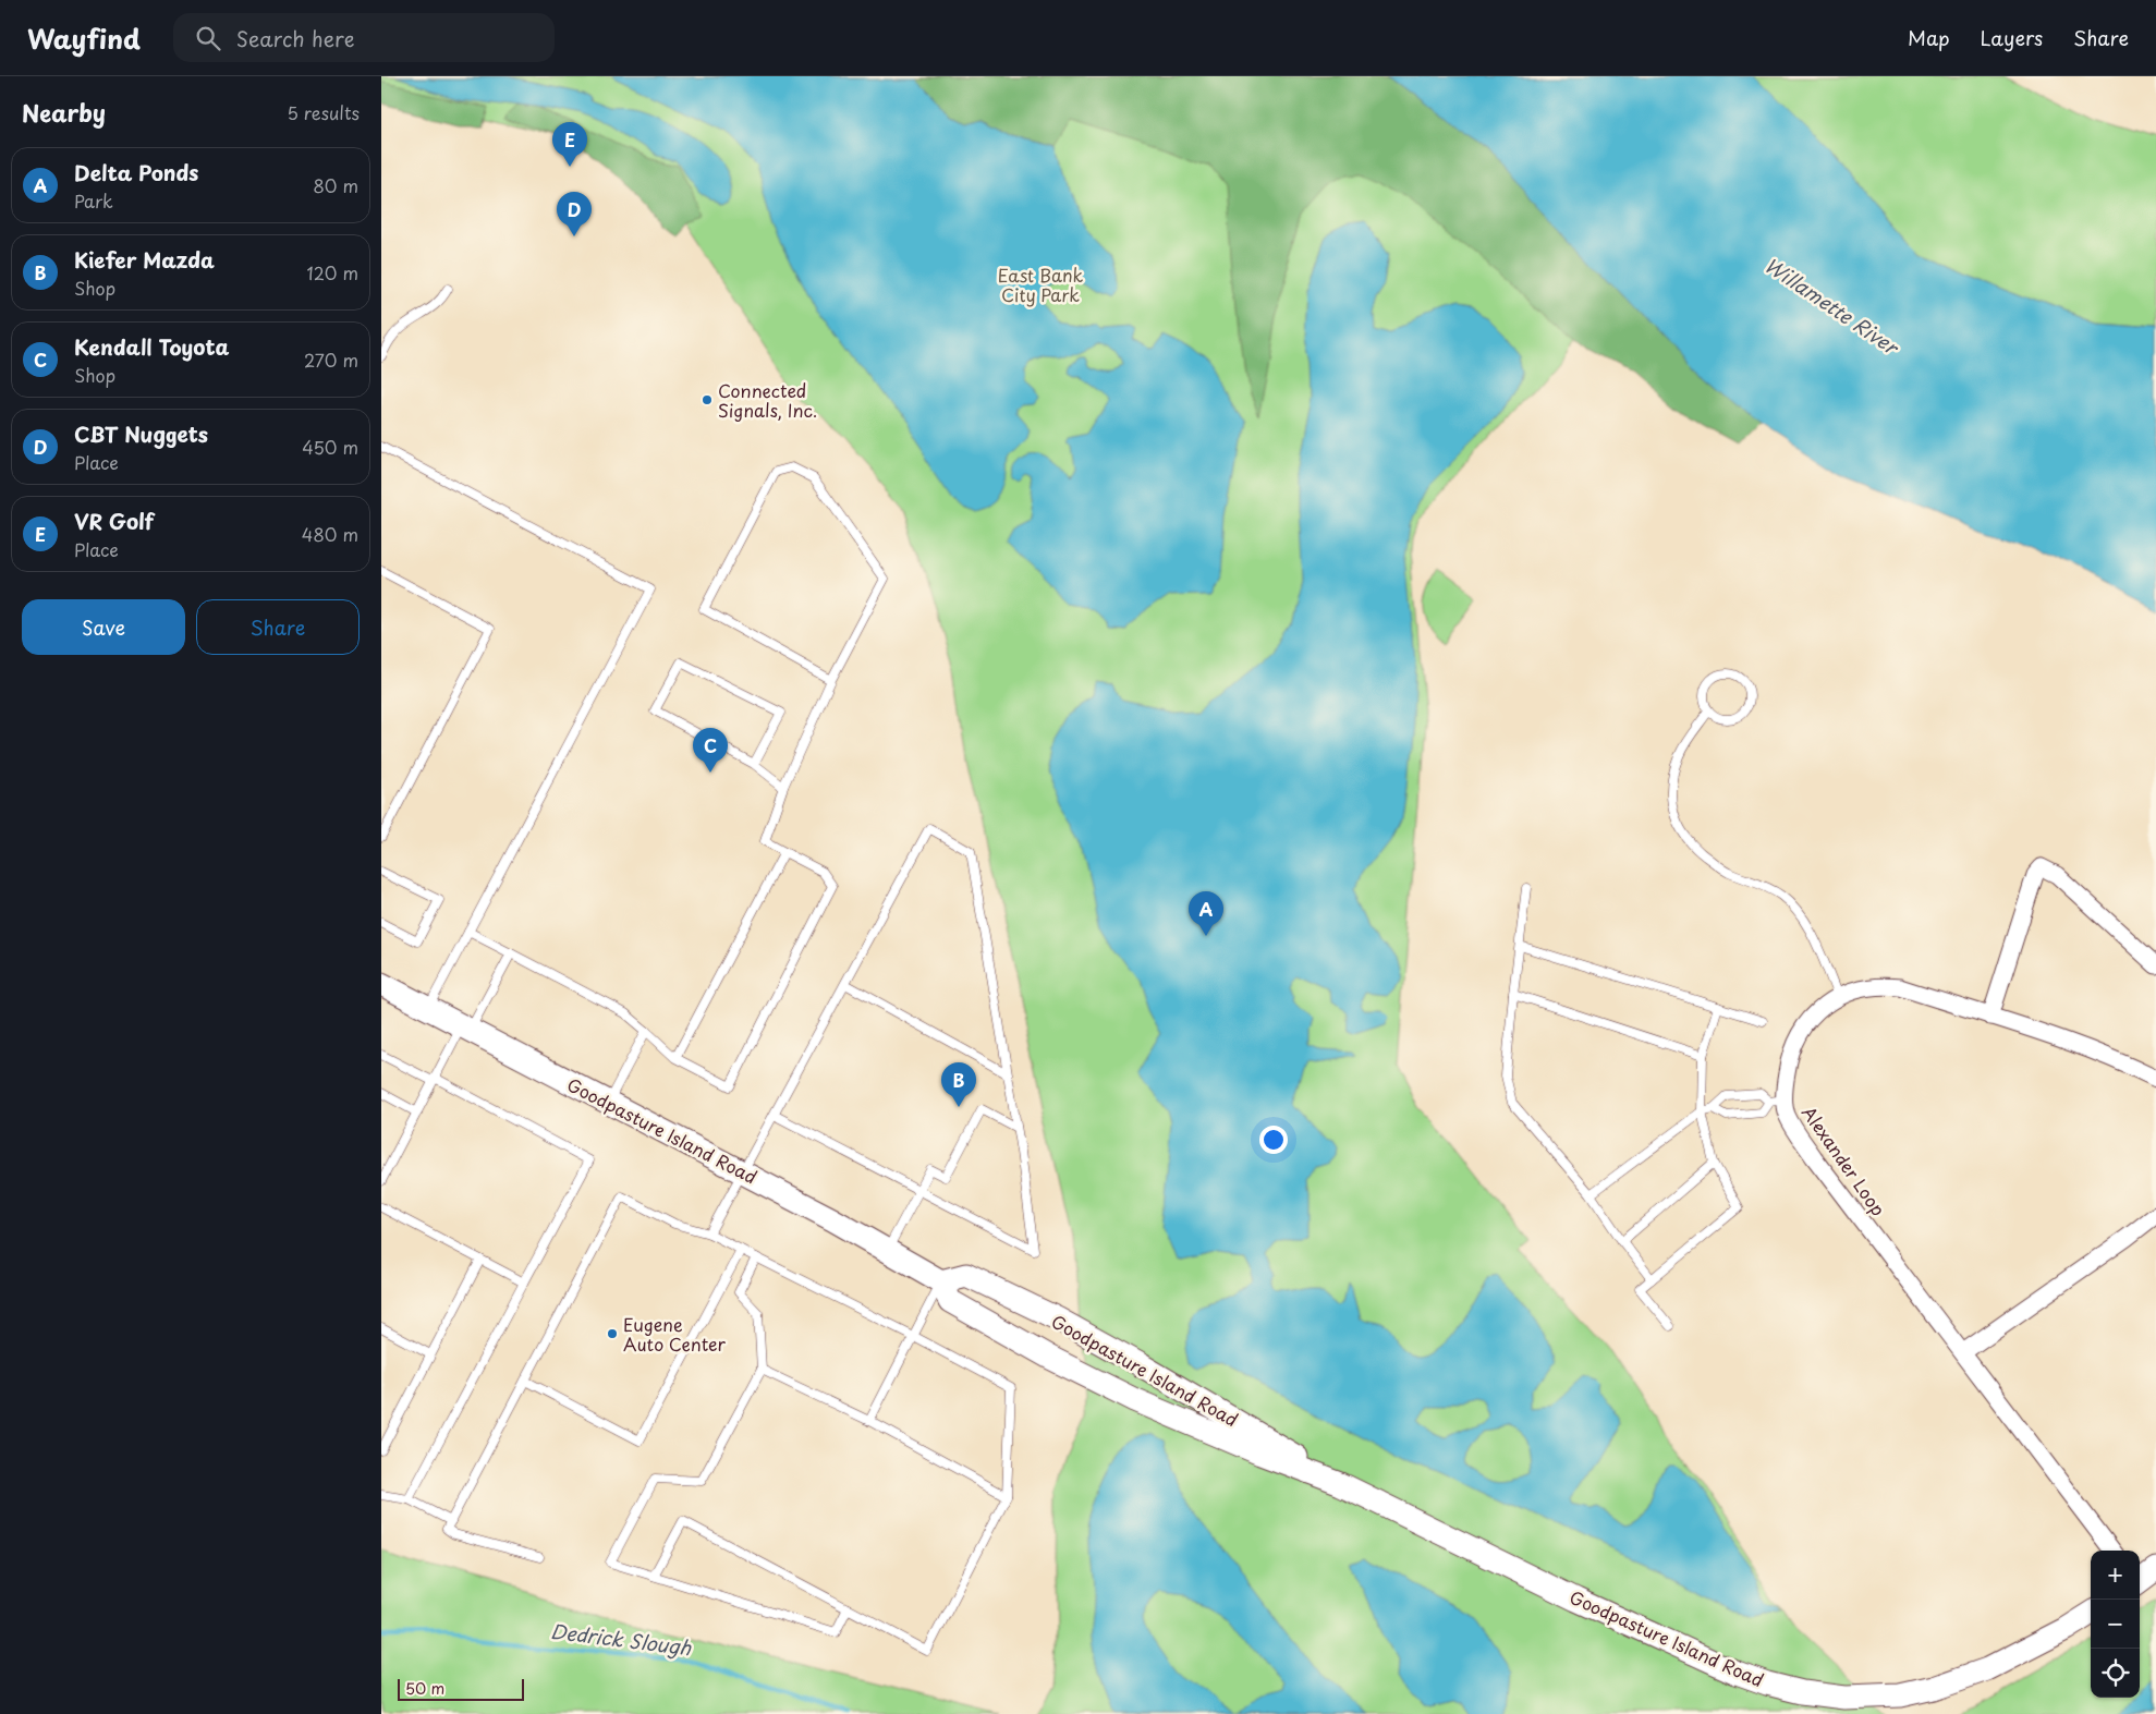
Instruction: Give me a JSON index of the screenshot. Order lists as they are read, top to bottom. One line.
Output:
{"streets":{"main road":["Goodpasture Island Road"],"street":["Alexander Loop"]},"water":["Willamette River","Dedrick Slough"],"parks":["East Bank City Park"],"places":["Connected Signals, Inc.","Eugene Auto Center"],"scale_bar":"50 m","page":{"header":"Wayfind","search":"Search here","nav":["Map","Layers","Share"],"heading":["Nearby","5 results"],"pins":["E","D","C","A","B"],"list":[{"mark":"A","name":"Delta Ponds","note":"Park","value":"80 m"},{"mark":"B","name":"Kiefer Mazda","note":"Shop","value":"120 m"},{"mark":"C","name":"Kendall Toyota","note":"Shop","value":"270 m"},{"mark":"D","name":"CBT Nuggets","note":"Place","value":"450 m"},{"mark":"E","name":"VR Golf","note":"Place","value":"480 m"}],"buttons":["Save","Share"],"map_buttons":["+","−"],"scale":"50 m"}}
